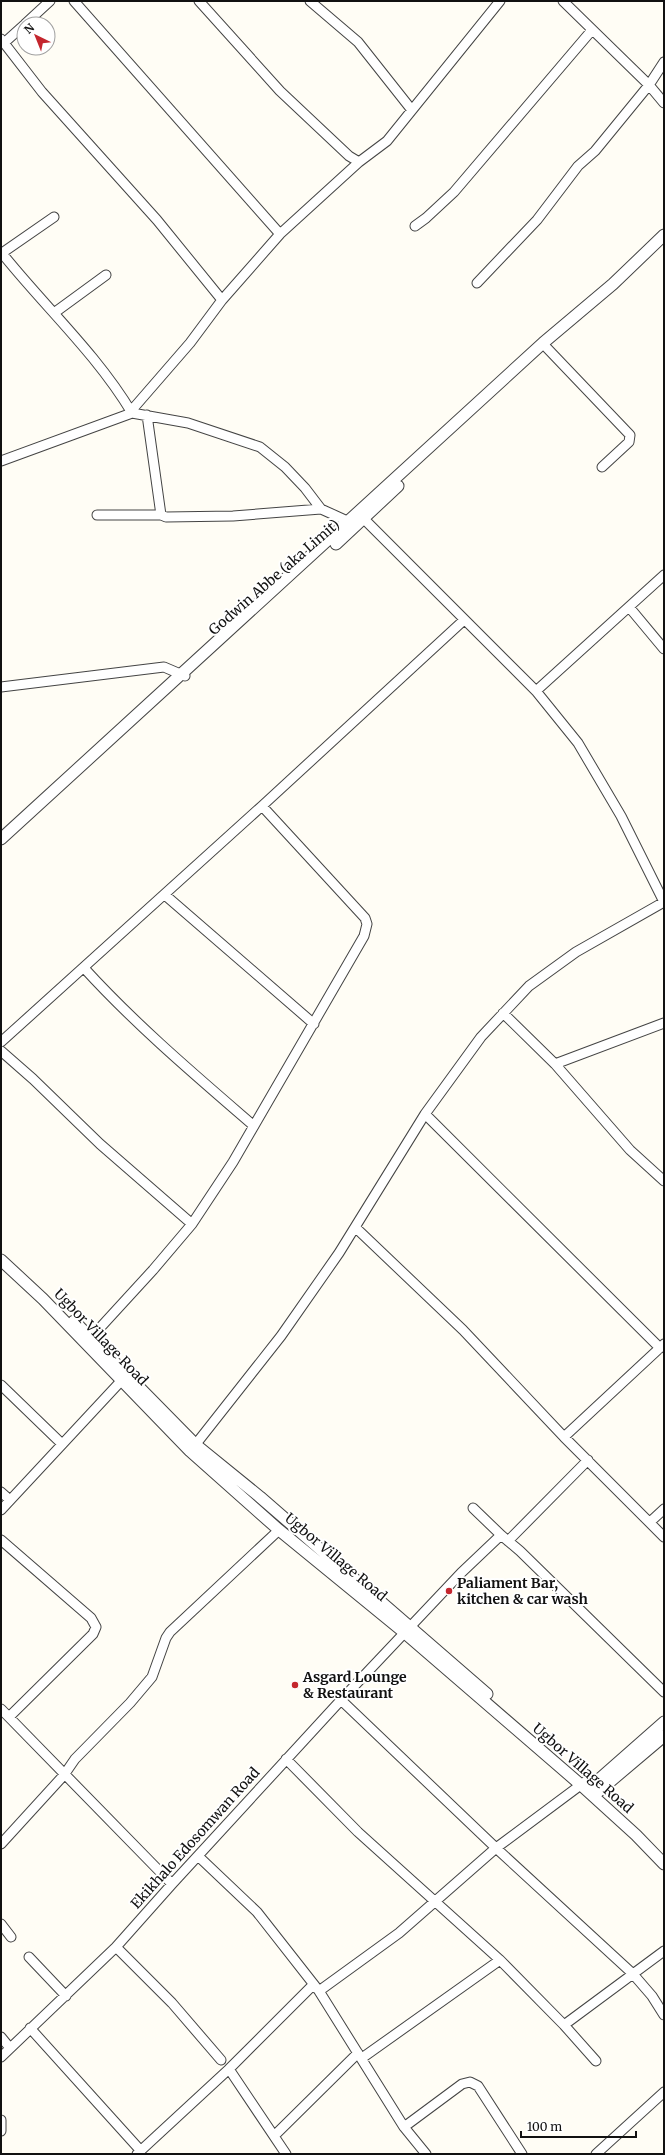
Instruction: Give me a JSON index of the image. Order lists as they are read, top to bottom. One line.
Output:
{"streets":{"street":["Godwin Abbe (aka Limit)","Ugbor Village Road","Ekikhalo Edosomwan Road"]},"crossings":[["Ugbor Village Road","Ekikhalo Edosomwan Road"]],"places":["Paliament Bar, kitchen & car wash","Asgard Lounge & Restaurant"],"scale_bar":"100 m","north":"top left"}
